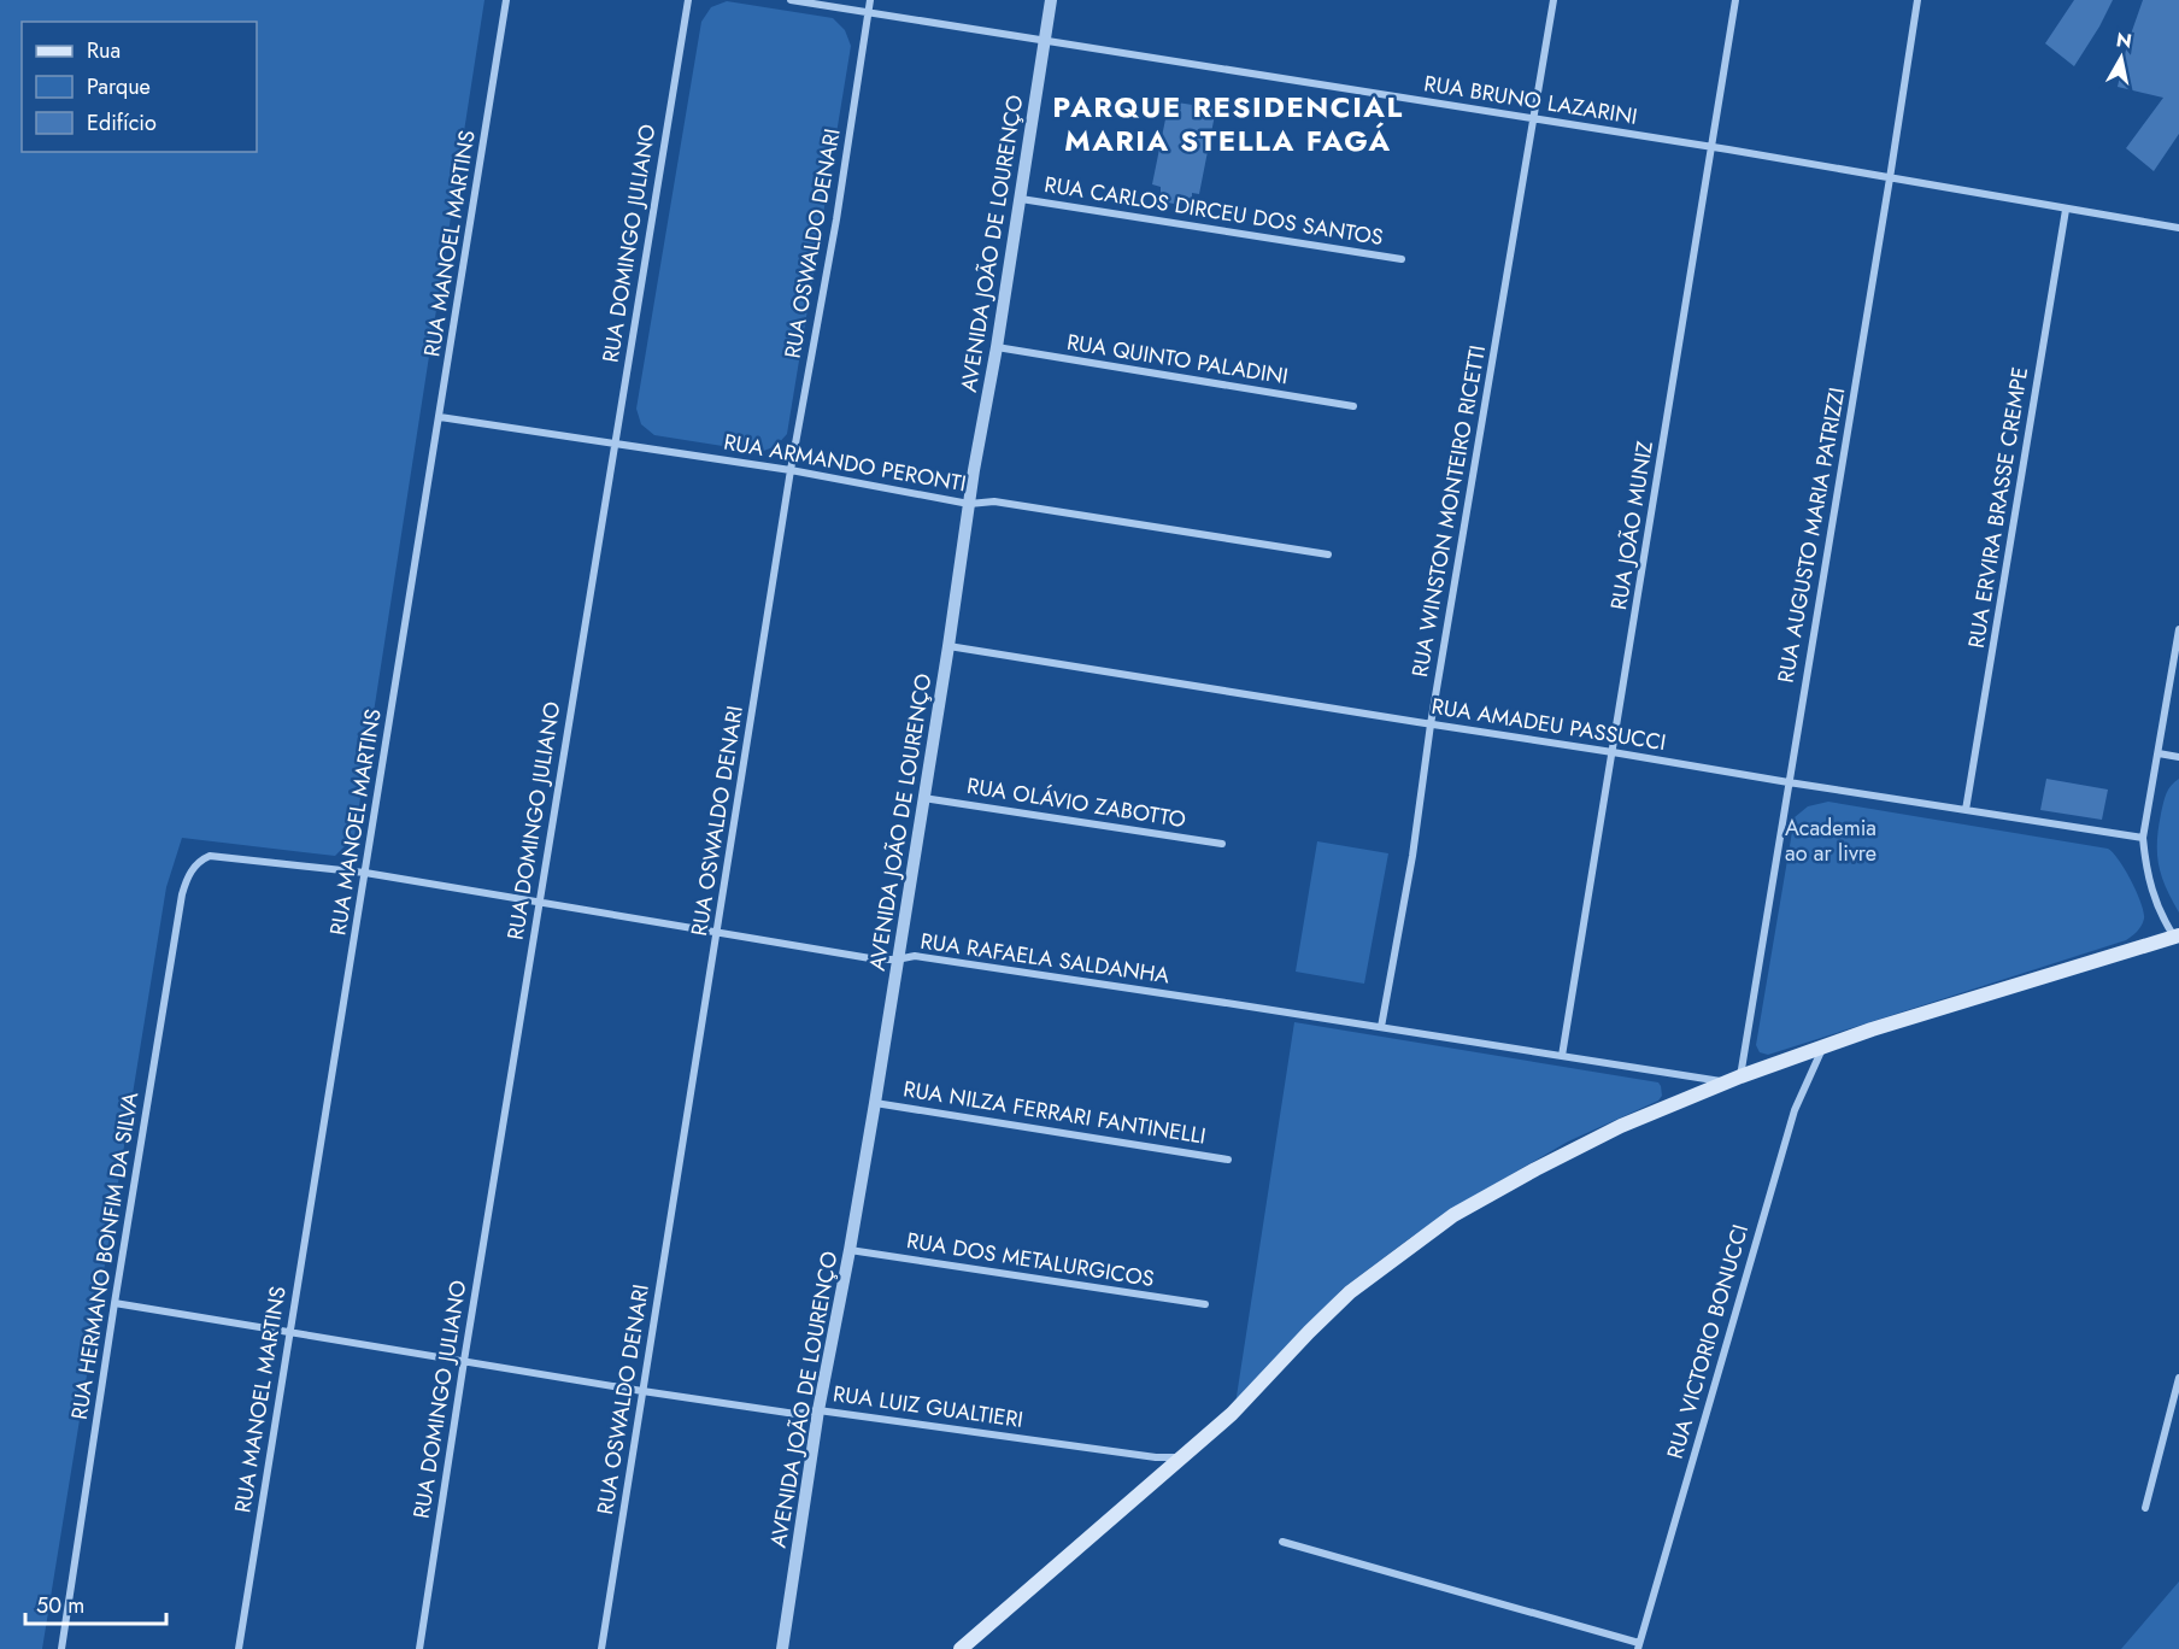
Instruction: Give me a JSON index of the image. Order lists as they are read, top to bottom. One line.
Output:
{"streets":{"street":["RUA BRUNO LAZARINI","RUA CARLOS DIRCEU DOS SANTOS","RUA MANOEL MARTINS","RUA DOMINGO JULIANO","RUA OSWALDO DENARI","AVENIDA JOÃO DE LOURENÇO","RUA QUINTO PALADINI","RUA ARMANDO PERONTI","RUA ERVIRA BRASSE CREMPE","RUA WINSTON MONTEIRO RICETTI","RUA JOÃO MUNIZ","RUA AUGUSTO MARIA PATRIZZI","RUA AMADEU PASSUCCI","RUA OLÁVIO ZABOTTO","RUA RAFAELA SALDANHA","RUA NILZA FERRARI FANTINELLI","RUA HERMANO BONFIM DA SILVA","RUA DOS METALURGICOS","RUA VICTORIO BONUCCI","RUA LUIZ GUALTIERI"]},"crossings":[["RUA BRUNO LAZARINI","RUA OSWALDO DENARI"],["RUA BRUNO LAZARINI","AVENIDA JOÃO DE LOURENÇO"],["RUA BRUNO LAZARINI","RUA ERVIRA BRASSE CREMPE"],["RUA BRUNO LAZARINI","RUA WINSTON MONTEIRO RICETTI"],["RUA BRUNO LAZARINI","RUA JOÃO MUNIZ"],["RUA BRUNO LAZARINI","RUA AUGUSTO MARIA PATRIZZI"],["RUA CARLOS DIRCEU DOS SANTOS","AVENIDA JOÃO DE LOURENÇO"],["RUA MANOEL MARTINS","RUA ARMANDO PERONTI"],["RUA MANOEL MARTINS","RUA RAFAELA SALDANHA"],["RUA MANOEL MARTINS","RUA LUIZ GUALTIERI"],["RUA DOMINGO JULIANO","RUA ARMANDO PERONTI"],["RUA DOMINGO JULIANO","RUA RAFAELA SALDANHA"],["RUA DOMINGO JULIANO","RUA LUIZ GUALTIERI"],["RUA OSWALDO DENARI","RUA ARMANDO PERONTI"],["RUA OSWALDO DENARI","RUA RAFAELA SALDANHA"],["RUA OSWALDO DENARI","RUA LUIZ GUALTIERI"],["AVENIDA JOÃO DE LOURENÇO","RUA QUINTO PALADINI"],["AVENIDA JOÃO DE LOURENÇO","RUA ARMANDO PERONTI"],["AVENIDA JOÃO DE LOURENÇO","RUA AMADEU PASSUCCI"],["AVENIDA JOÃO DE LOURENÇO","RUA OLÁVIO ZABOTTO"],["AVENIDA JOÃO DE LOURENÇO","RUA RAFAELA SALDANHA"],["AVENIDA JOÃO DE LOURENÇO","RUA NILZA FERRARI FANTINELLI"],["AVENIDA JOÃO DE LOURENÇO","RUA DOS METALURGICOS"],["AVENIDA JOÃO DE LOURENÇO","RUA LUIZ GUALTIERI"],["RUA ERVIRA BRASSE CREMPE","RUA AMADEU PASSUCCI"],["RUA WINSTON MONTEIRO RICETTI","RUA AMADEU PASSUCCI"],["RUA WINSTON MONTEIRO RICETTI","RUA RAFAELA SALDANHA"],["RUA JOÃO MUNIZ","RUA AMADEU PASSUCCI"],["RUA JOÃO MUNIZ","RUA RAFAELA SALDANHA"],["RUA AUGUSTO MARIA PATRIZZI","RUA AMADEU PASSUCCI"],["RUA AUGUSTO MARIA PATRIZZI","RUA RAFAELA SALDANHA"],["RUA RAFAELA SALDANHA","RUA HERMANO BONFIM DA SILVA"],["RUA HERMANO BONFIM DA SILVA","RUA LUIZ GUALTIERI"]],"districts":["PARQUE RESIDENCIAL MARIA STELLA FAGÁ"],"parks":["Academia ao ar livre"],"legend":["Rua","Parque","Edifício"],"scale_bar":"50 m","north":"top"}
